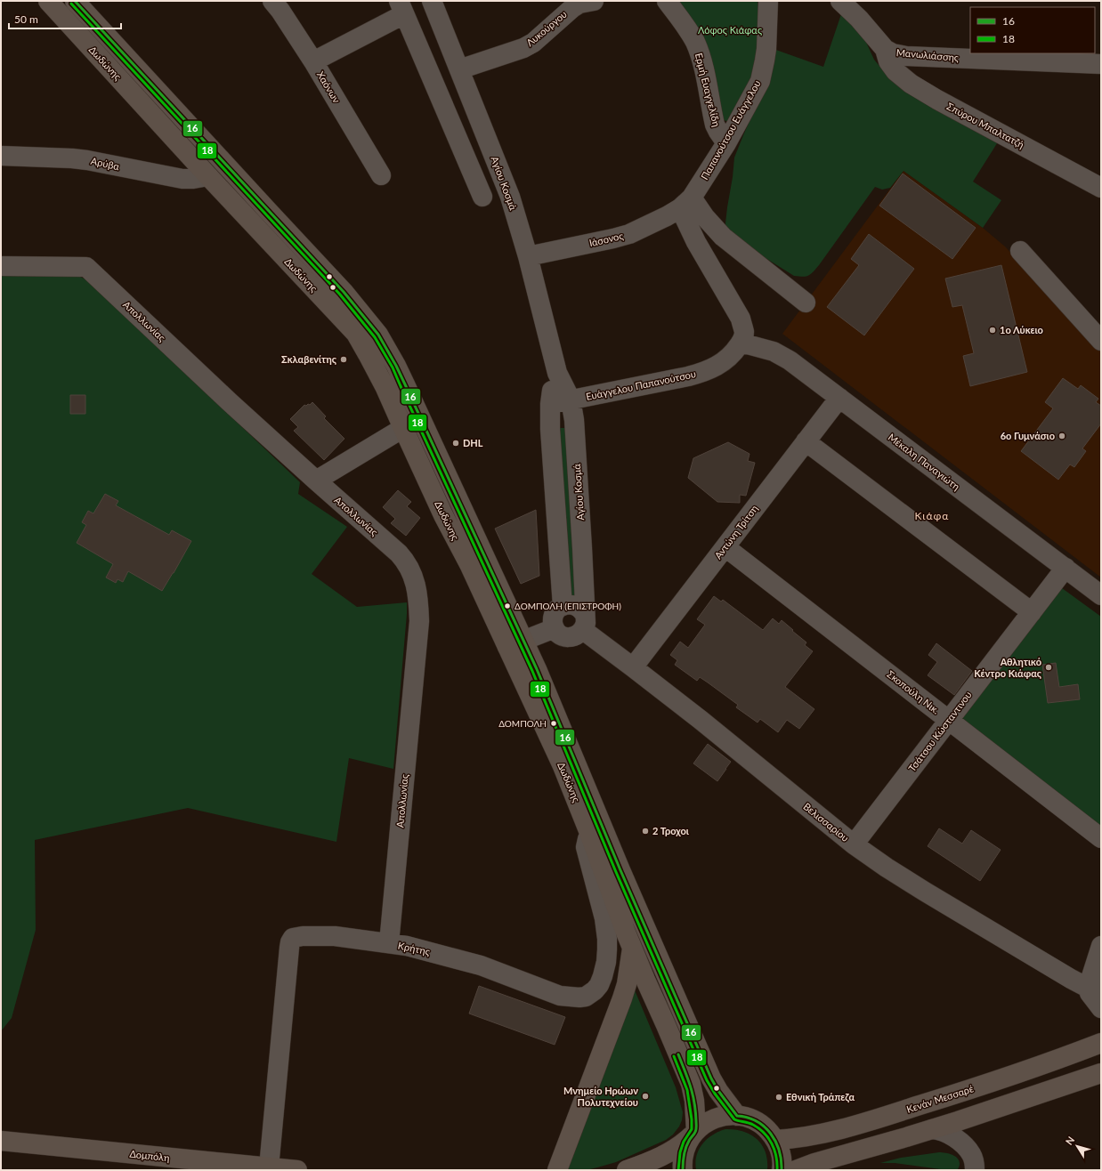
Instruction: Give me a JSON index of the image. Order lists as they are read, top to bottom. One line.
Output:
{"streets":{"main road":["Δωδώνης","Κενάν Μεσσαρέ","Δομπόλη"],"street":["Λυκούργου","Μανωλιάσσης","Χαόνων","Ερμή Ευαγγελίδη","Σπύρου Μπαλτατζή","Παπανούτσου Ευάγγελου","Αρύβα","Αγίου Κοσμά","Ιάσονος","Απολλωνίας","Ευάγγελου Παπανούτσου","Μέκαλη Παναγιώτη","Αντώνη Τρίτση","Σκοπούλη Νικ.","Τσάτσου Κώσταντινου","Βελισσαρίου","Κρήτης"]},"crossings":[["Λυκούργου","Αγίου Κοσμά"],["Μανωλιάσσης","Σπύρου Μπαλτατζή"],["Δωδώνης","Αρύβα"],["Δωδώνης","Κρήτης"],["Ερμή Ευαγγελίδη","Παπανούτσου Ευάγγελου"],["Παπανούτσου Ευάγγελου","Ιάσονος"],["Αγίου Κοσμά","Ιάσονος"],["Αγίου Κοσμά","Ευάγγελου Παπανούτσου"],["Αγίου Κοσμά","Βελισσαρίου"],["Απολλωνίας","Κρήτης"],["Ευάγγελου Παπανούτσου","Μέκαλη Παναγιώτη"],["Μέκαλη Παναγιώτη","Αντώνη Τρίτση"],["Μέκαλη Παναγιώτη","Τσάτσου Κώσταντινου"],["Αντώνη Τρίτση","Σκοπούλη Νικ."],["Αντώνη Τρίτση","Βελισσαρίου"],["Σκοπούλη Νικ.","Τσάτσου Κώσταντινου"],["Τσάτσου Κώσταντινου","Βελισσαρίου"],["Κρήτης","Δομπόλη"]],"districts":["Κιάφα"],"parks":["Λόφος Κιάφας"],"places":["1ο Λύκειο","Σκλαβενίτης","6ο Γυμνάσιο","DHL","ΔΟΜΠΟΛΗ (ΕΠΙΣΤΡΟΦΗ)","Αθλητικό Κέντρο Κιάφας","ΔΟΜΠΟΛΗ","2 Τροχοι","Μνημείο Ηρώων Πολυτεχνείου","Εθνική Τράπεζα"],"lines":["transit line 16","transit line 18"],"legend":["16","18"],"scale_bar":"50 m","north":"top left"}
